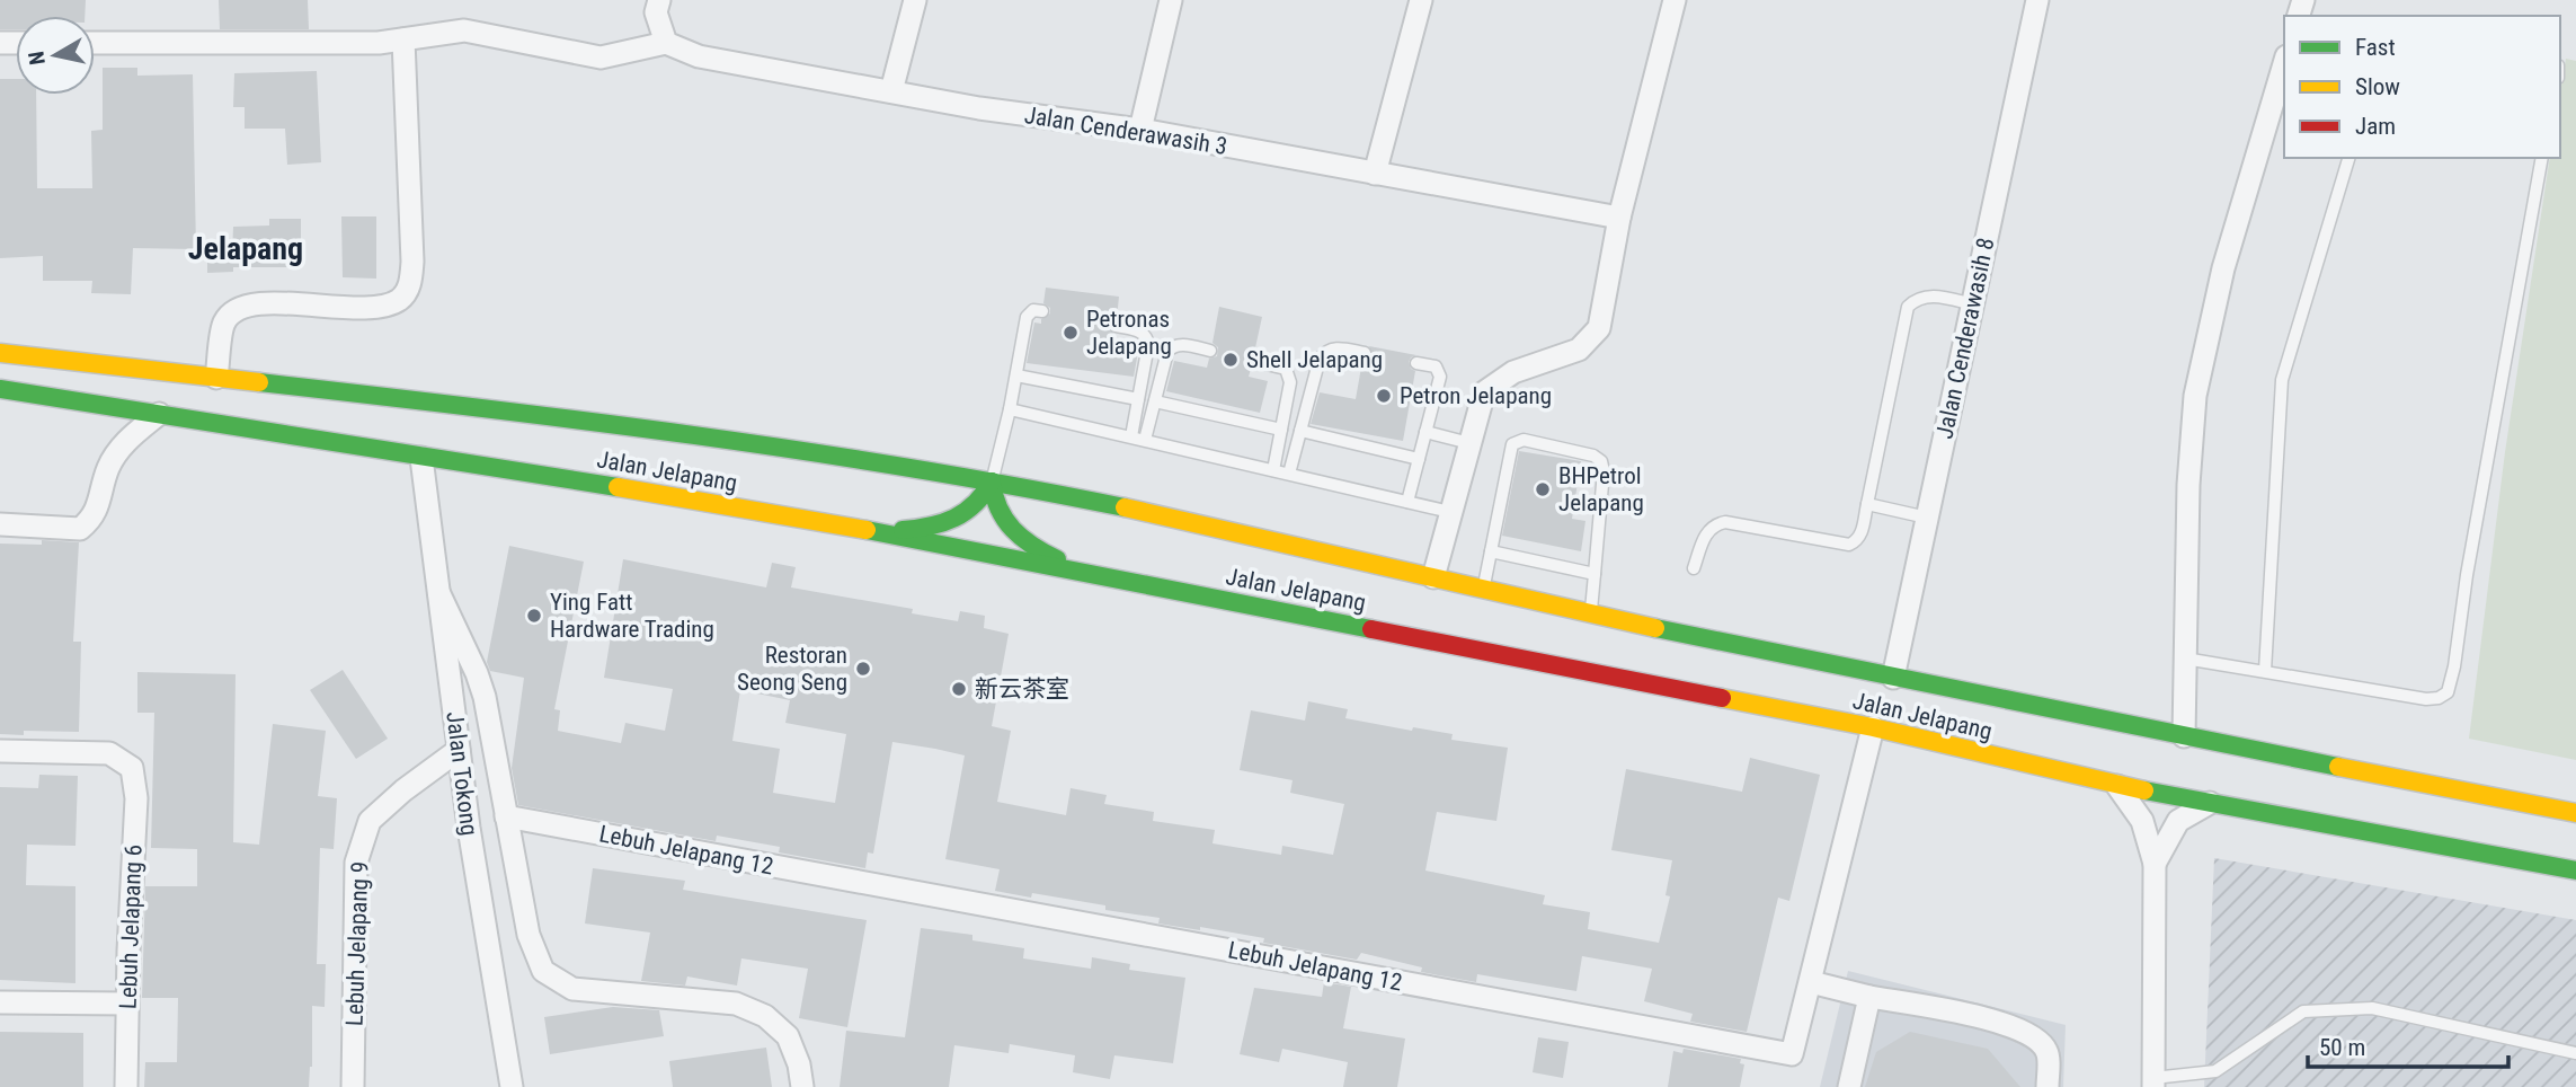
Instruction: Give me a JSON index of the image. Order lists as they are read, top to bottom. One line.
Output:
{"streets":{"main road":["Jalan Jelapang"],"street":["Jalan Cenderawasih 3","Jalan Cenderawasih 8","Jalan Tokong","Lebuh Jelapang 12","Lebuh Jelapang 6","Lebuh Jelapang 9"]},"crossings":[["Jalan Cenderawasih 8","Jalan Jelapang"],["Jalan Jelapang","Jalan Tokong"],["Jalan Jelapang","Lebuh Jelapang 12"],["Jalan Tokong","Lebuh Jelapang 9"]],"districts":["Jelapang"],"places":["Petronas Jelapang","Shell Jelapang","Petron Jelapang","BHPetrol Jelapang","Ying Fatt Hardware Trading","Restoran Seong Seng","新云茶室"],"legend":["Fast","Slow","Jam"],"scale_bar":"50 m","north":"left"}
